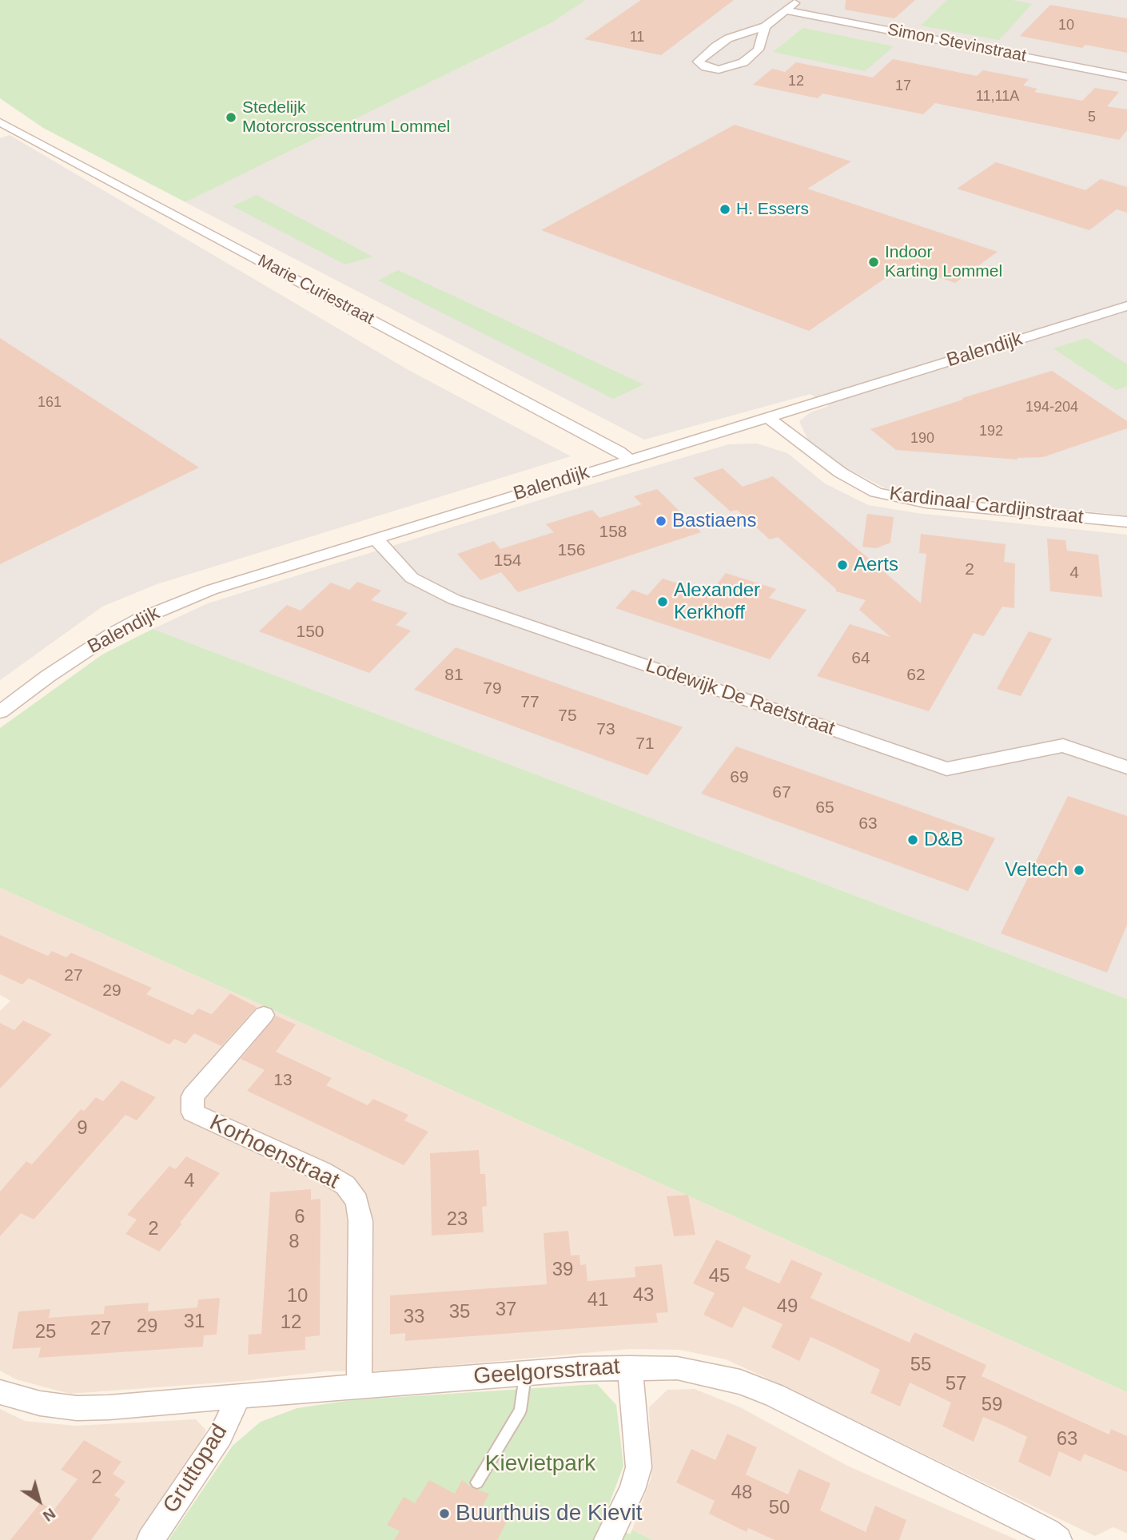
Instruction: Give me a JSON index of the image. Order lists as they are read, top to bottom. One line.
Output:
{"streets":{"street":["Simon Stevinstraat","Marie Curiestraat","Balendijk","Kardinaal Cardijnstraat","Lodewijk De Raetstraat","Korhoenstraat","Geelgorsstraat","Gruttopad"]},"crossings":[["Marie Curiestraat","Balendijk"],["Balendijk","Kardinaal Cardijnstraat"],["Balendijk","Lodewijk De Raetstraat"],["Korhoenstraat","Geelgorsstraat"],["Geelgorsstraat","Gruttopad"]],"parks":["Kievietpark"],"places":["Stedelijk Motorcrosscentrum Lommel","H. Essers","Indoor Karting Lommel","Bastiaens","Aerts","Alexander Kerkhoff","D&B","Veltech","Buurthuis de Kievit"],"house_numbers":["10","11","12","17","11,11A","5","161","194-204","192","190","158","156","154","2","4","150","64","81","62","79","77","75","73","71","69","67","65","63","27","29","13","9","4","6","23","2","8","39","45","43","10","41","49","37","35","33","31","12","29","27","25","55","57","59","63","2","48","50"],"north":"bottom right"}
